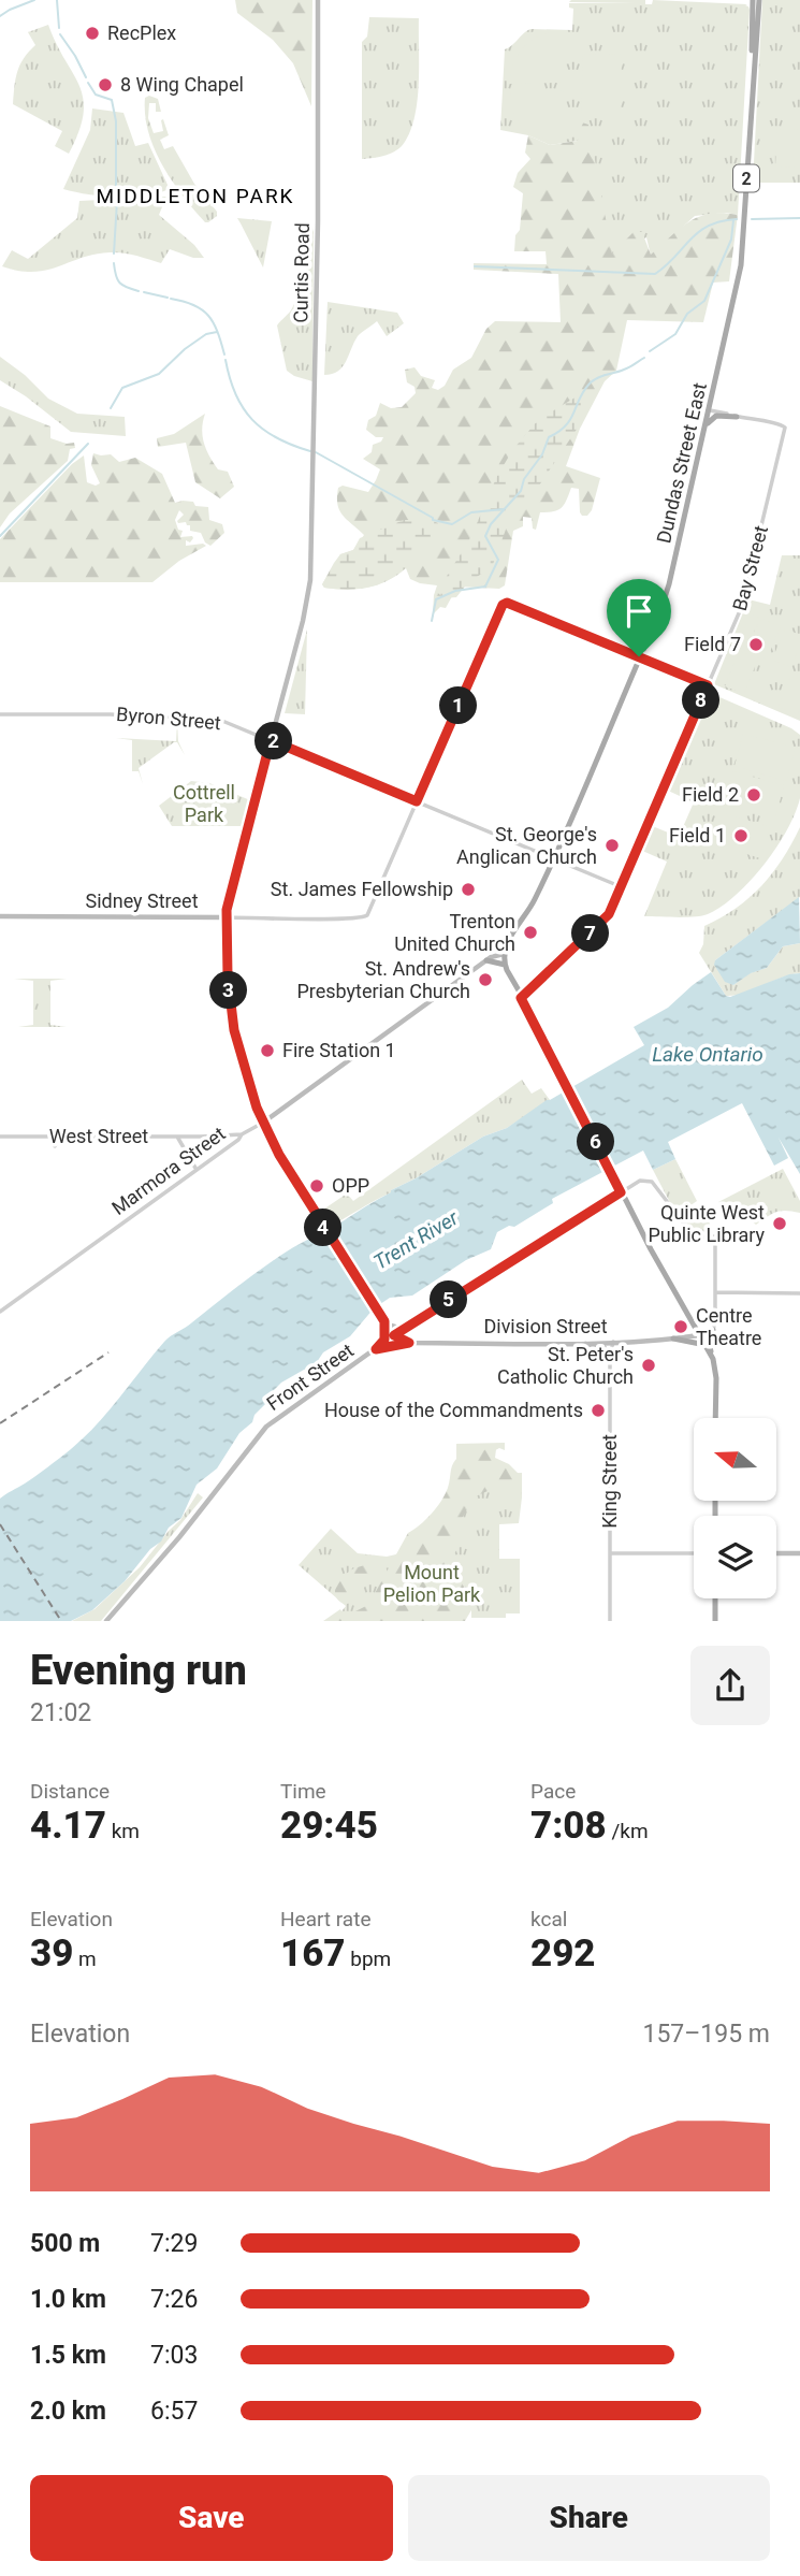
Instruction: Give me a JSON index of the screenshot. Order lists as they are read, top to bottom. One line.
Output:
{"streets":{"main road":["2","Curtis Road","Dundas Street East","Sidney Street","Marmora Street","Division Street","Front Street"],"street":["Bay Street","Byron Street","West Street","King Street"]},"crossings":[["Curtis Road","Byron Street"],["Curtis Road","Sidney Street"],["Curtis Road","Marmora Street"],["Curtis Road","Division Street"],["Curtis Road","Front Street"],["Dundas Street East","Bay Street"],["Dundas Street East","Byron Street"],["Dundas Street East","Marmora Street"],["Bay Street","Byron Street"],["Byron Street","Sidney Street"],["West Street","Marmora Street"],["Division Street","Front Street"],["Division Street","King Street"]],"districts":["MIDDLETON PARK"],"water":["Lake Ontario","Trent River"],"parks":["Cottrell Park","Mount Pelion Park"],"places":["RecPlex","8 Wing Chapel","Field 7","Field 2","Field 1","St. George's Anglican Church","St. James Fellowship","Trenton United Church","St. Andrew's Presbyterian Church","Fire Station 1","OPP","Quinte West Public Library","Centre Theatre","St. Peter's Catholic Church","House of the Commandments"],"north":"left","page":{"pins":["8","1","2","7","3","6","4","5"],"heading":["Evening run","21:02"],"stats":[["Distance","4.17 km"],["Time","29:45"],["Pace","7:08 /km"],["Elevation","39 m"],["Heart rate","167 bpm"],["kcal","292"]],"chart":["Elevation","157–195 m"],"list":[{"name":"500 m","note":"7:29"},{"name":"1.0 km","note":"7:26"},{"name":"1.5 km","note":"7:03"},{"name":"2.0 km","note":"6:57"}],"buttons":["Save","Share"]}}
